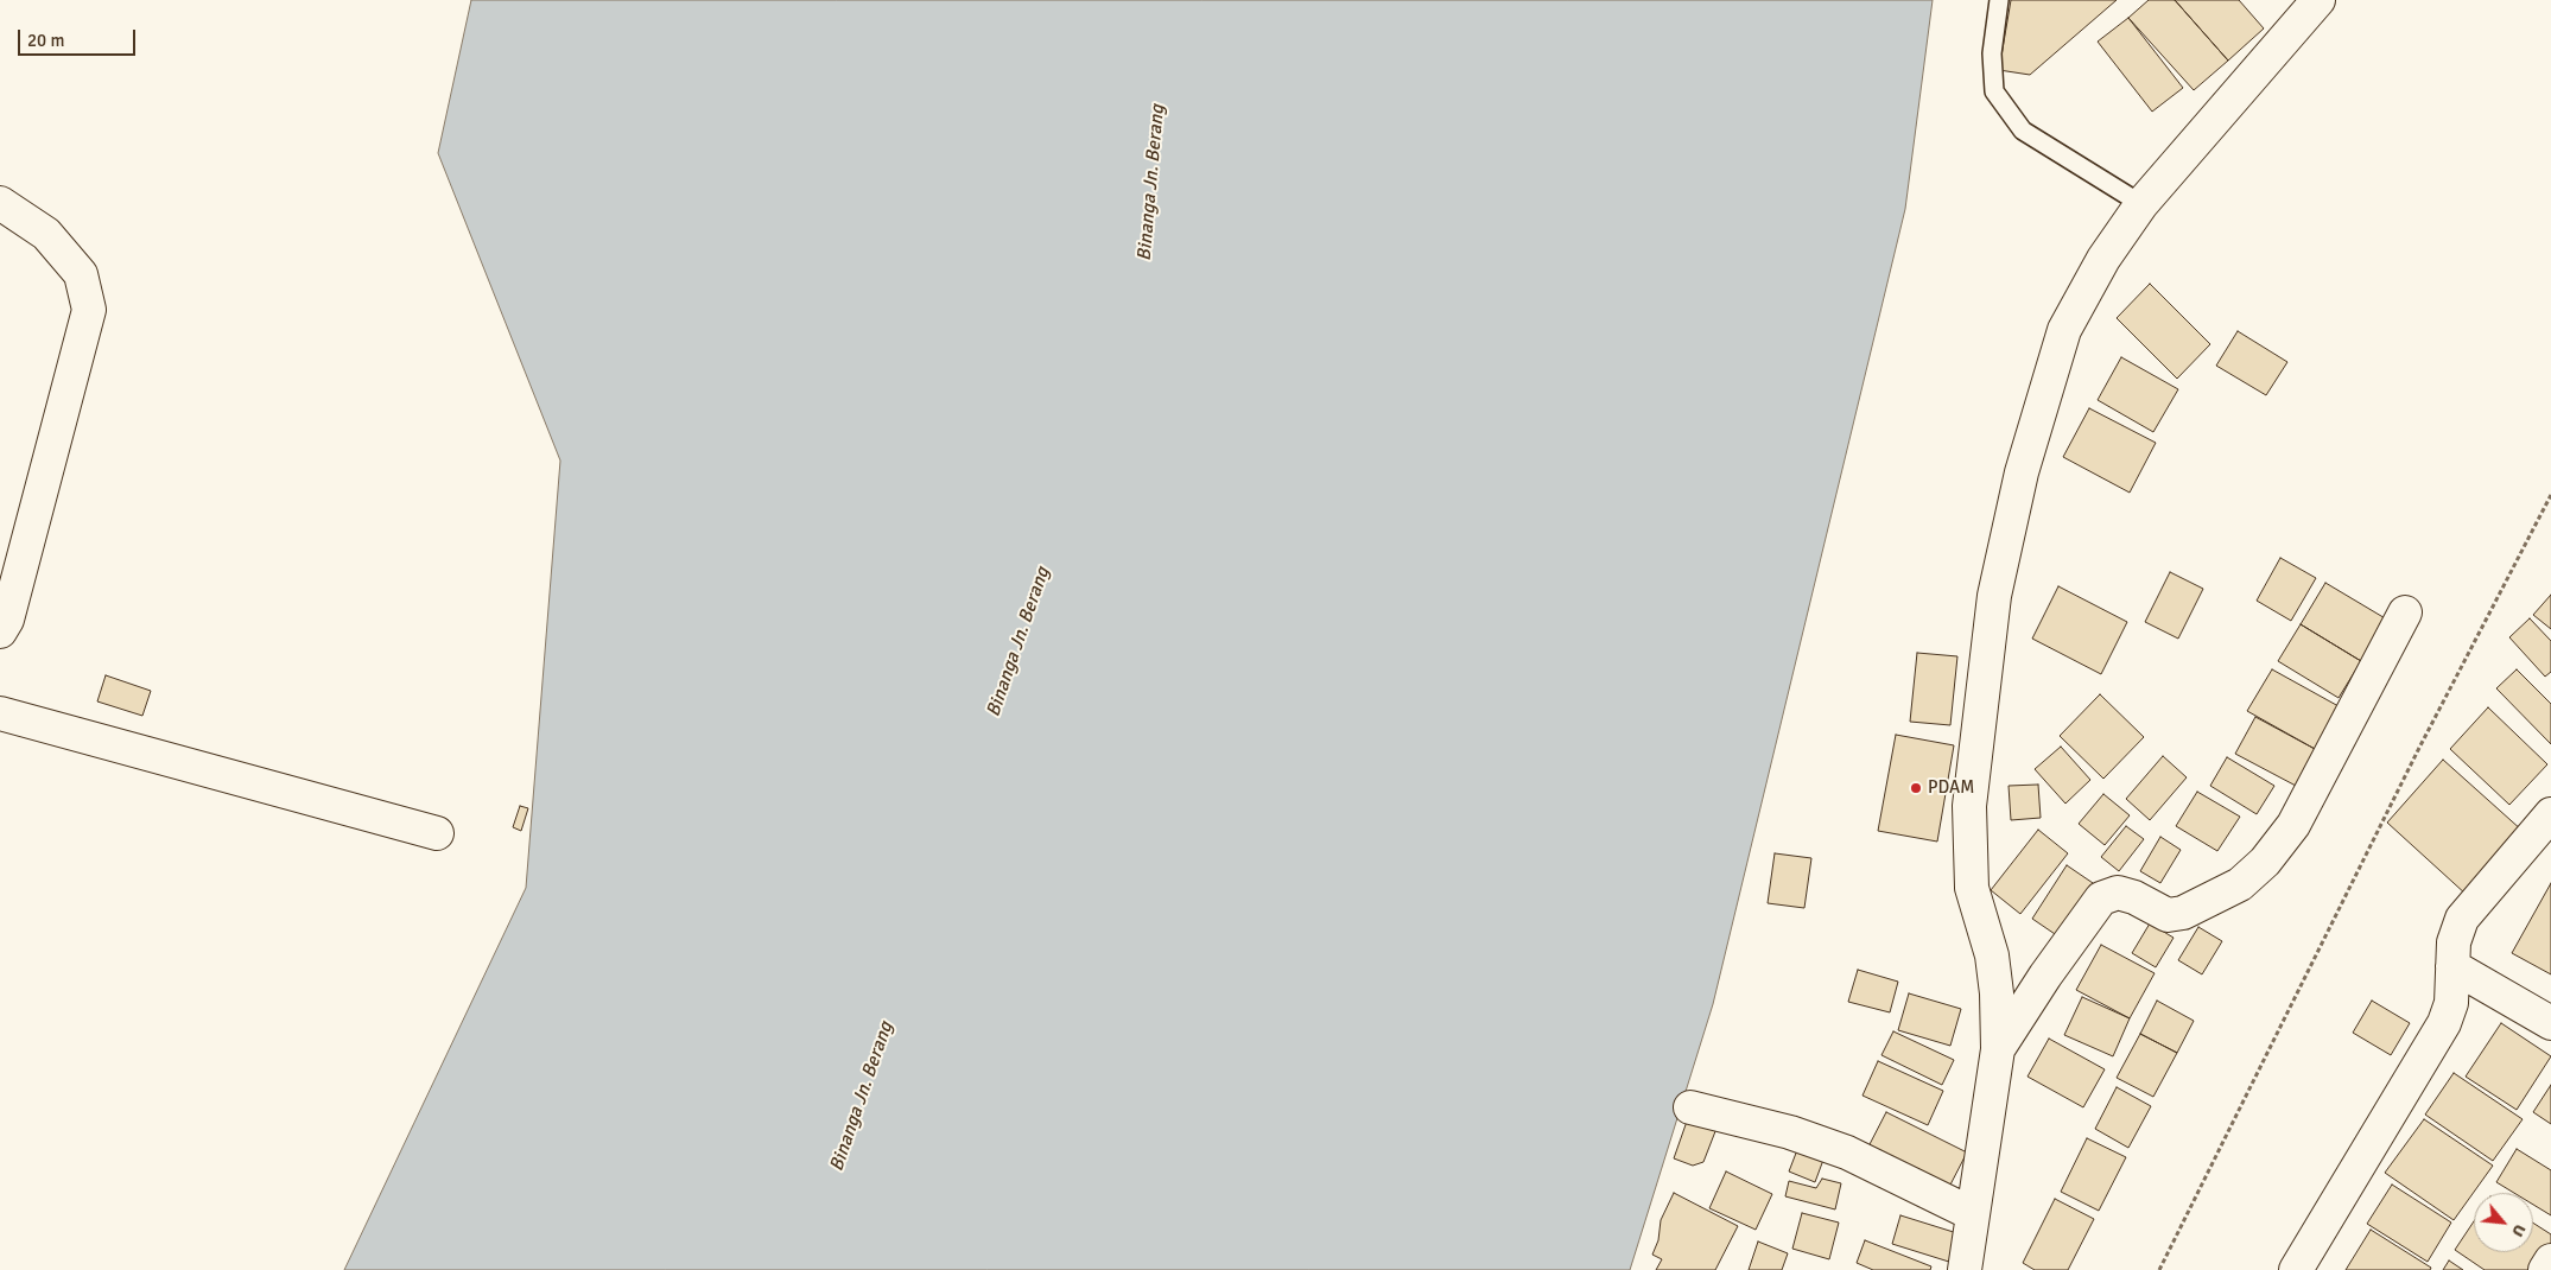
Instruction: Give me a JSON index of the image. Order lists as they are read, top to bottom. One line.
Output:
{"water":["Binanga Jn. Berang"],"places":["PDAM"],"scale_bar":"20 m","north":"bottom right"}
